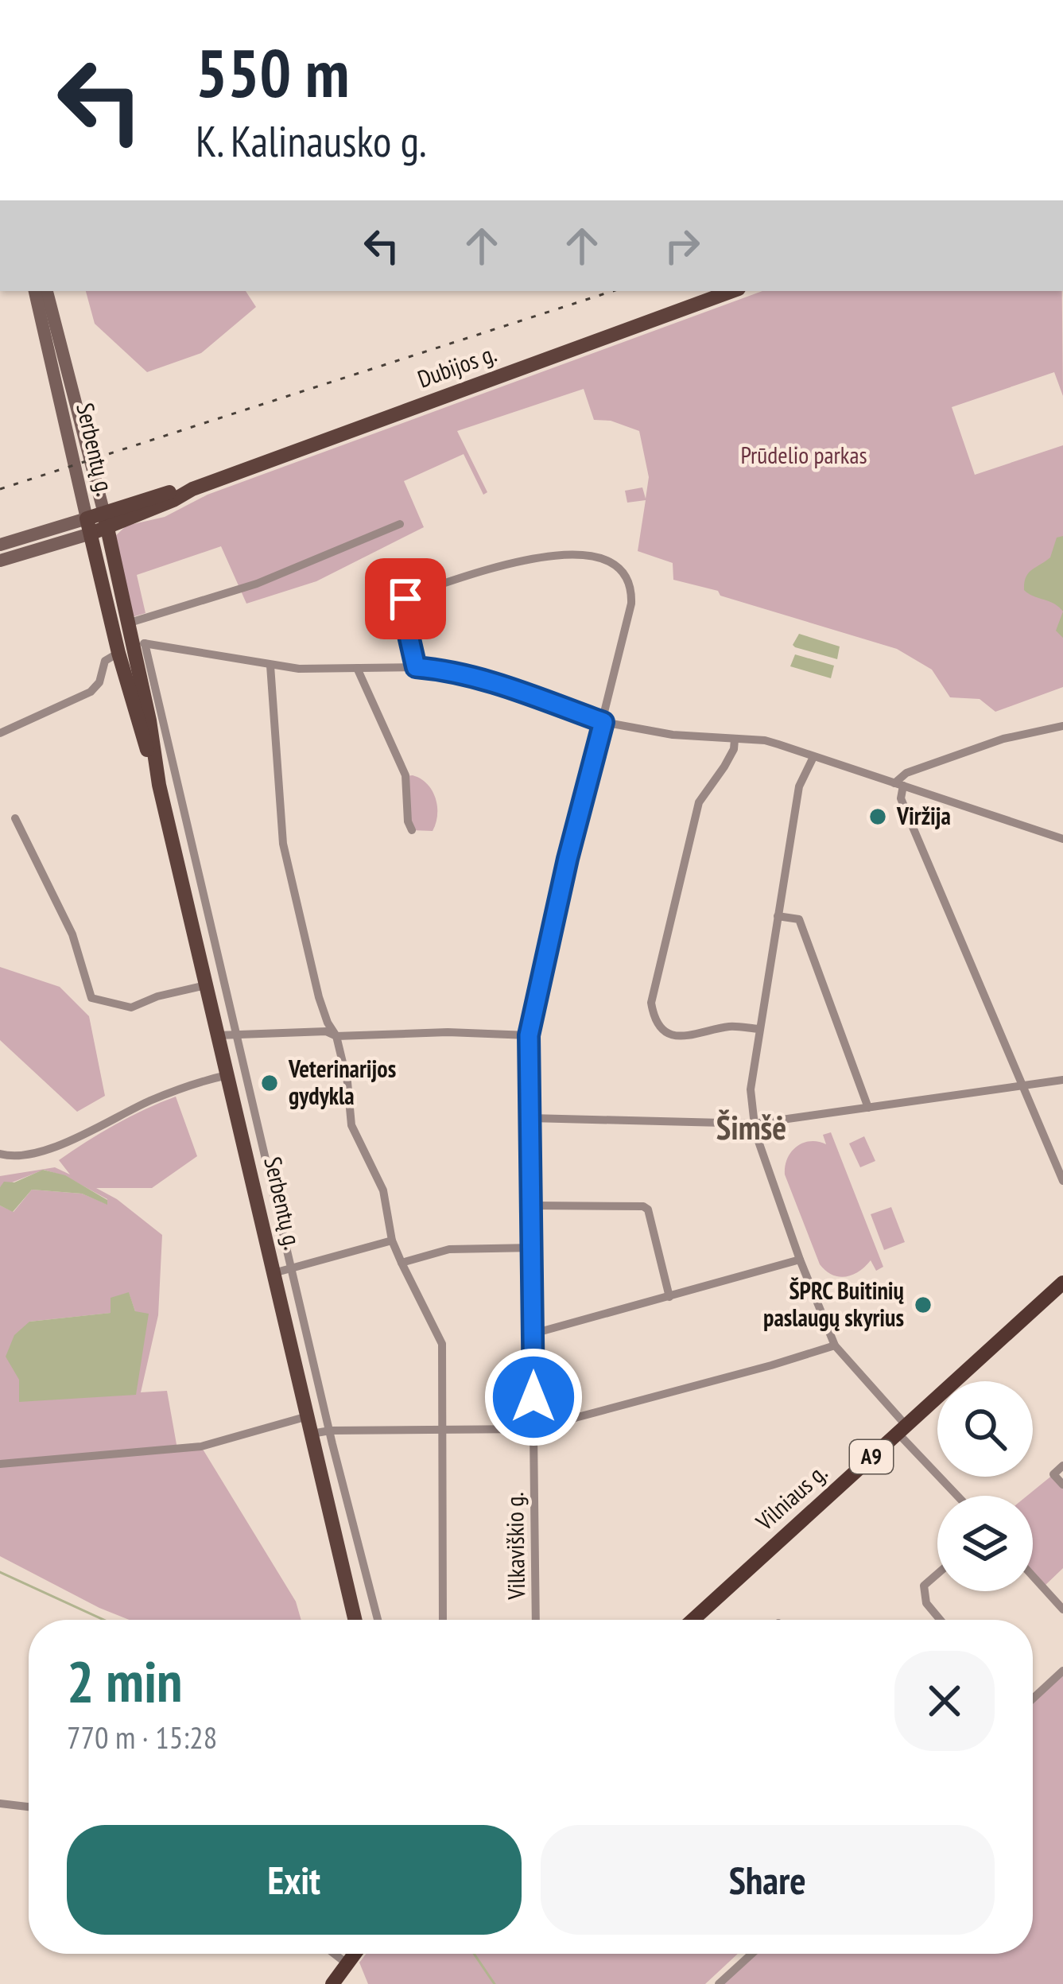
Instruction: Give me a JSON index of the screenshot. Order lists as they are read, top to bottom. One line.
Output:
{"streets":{"highway":["A9","Vilniaus g."],"main road":["Dubijos g.","Serbentų g."],"street":["Vilkaviškio g."]},"crossings":[["Dubijos g.","Serbentų g."]],"districts":["Šimšė"],"parks":["Prūdelio parkas"],"places":["Viržija","Veterinarijos gydykla","ŠPRC Buitinių paslaugų skyrius"],"page":{"turn":["550 m","K. Kalinausko g."],"heading":["2 min","770 m · 15:28"],"buttons":["Exit","Share"]}}
